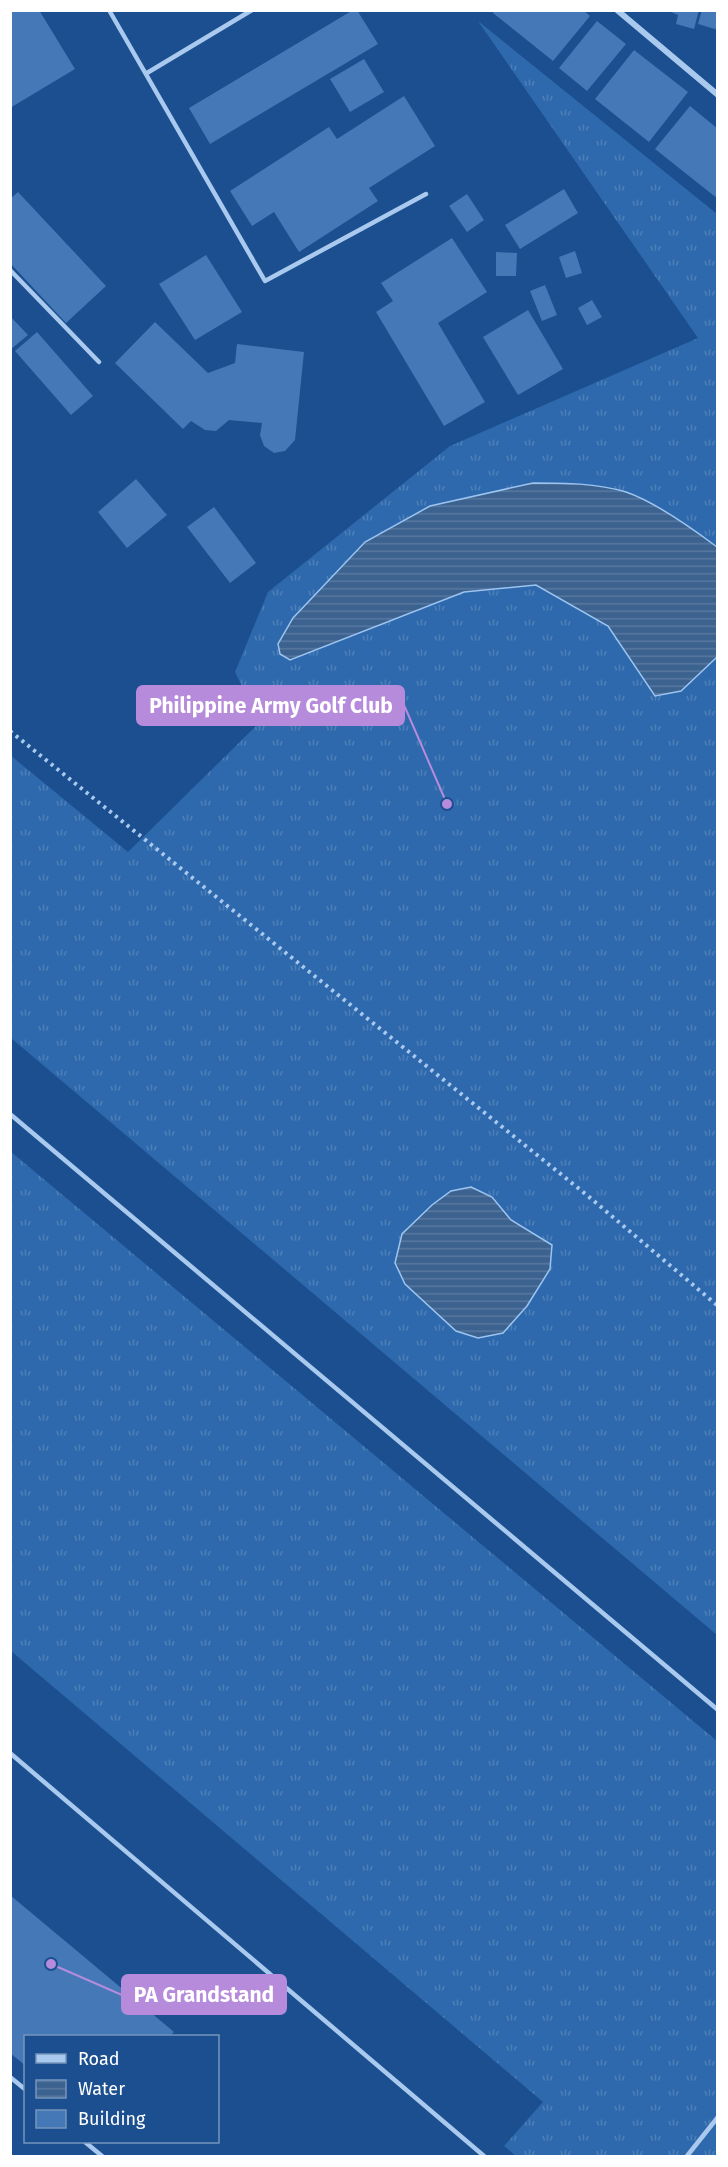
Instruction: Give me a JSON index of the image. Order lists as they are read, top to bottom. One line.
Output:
{"places":["Philippine Army Golf Club","PA Grandstand"],"legend":["Road","Water","Building"]}
